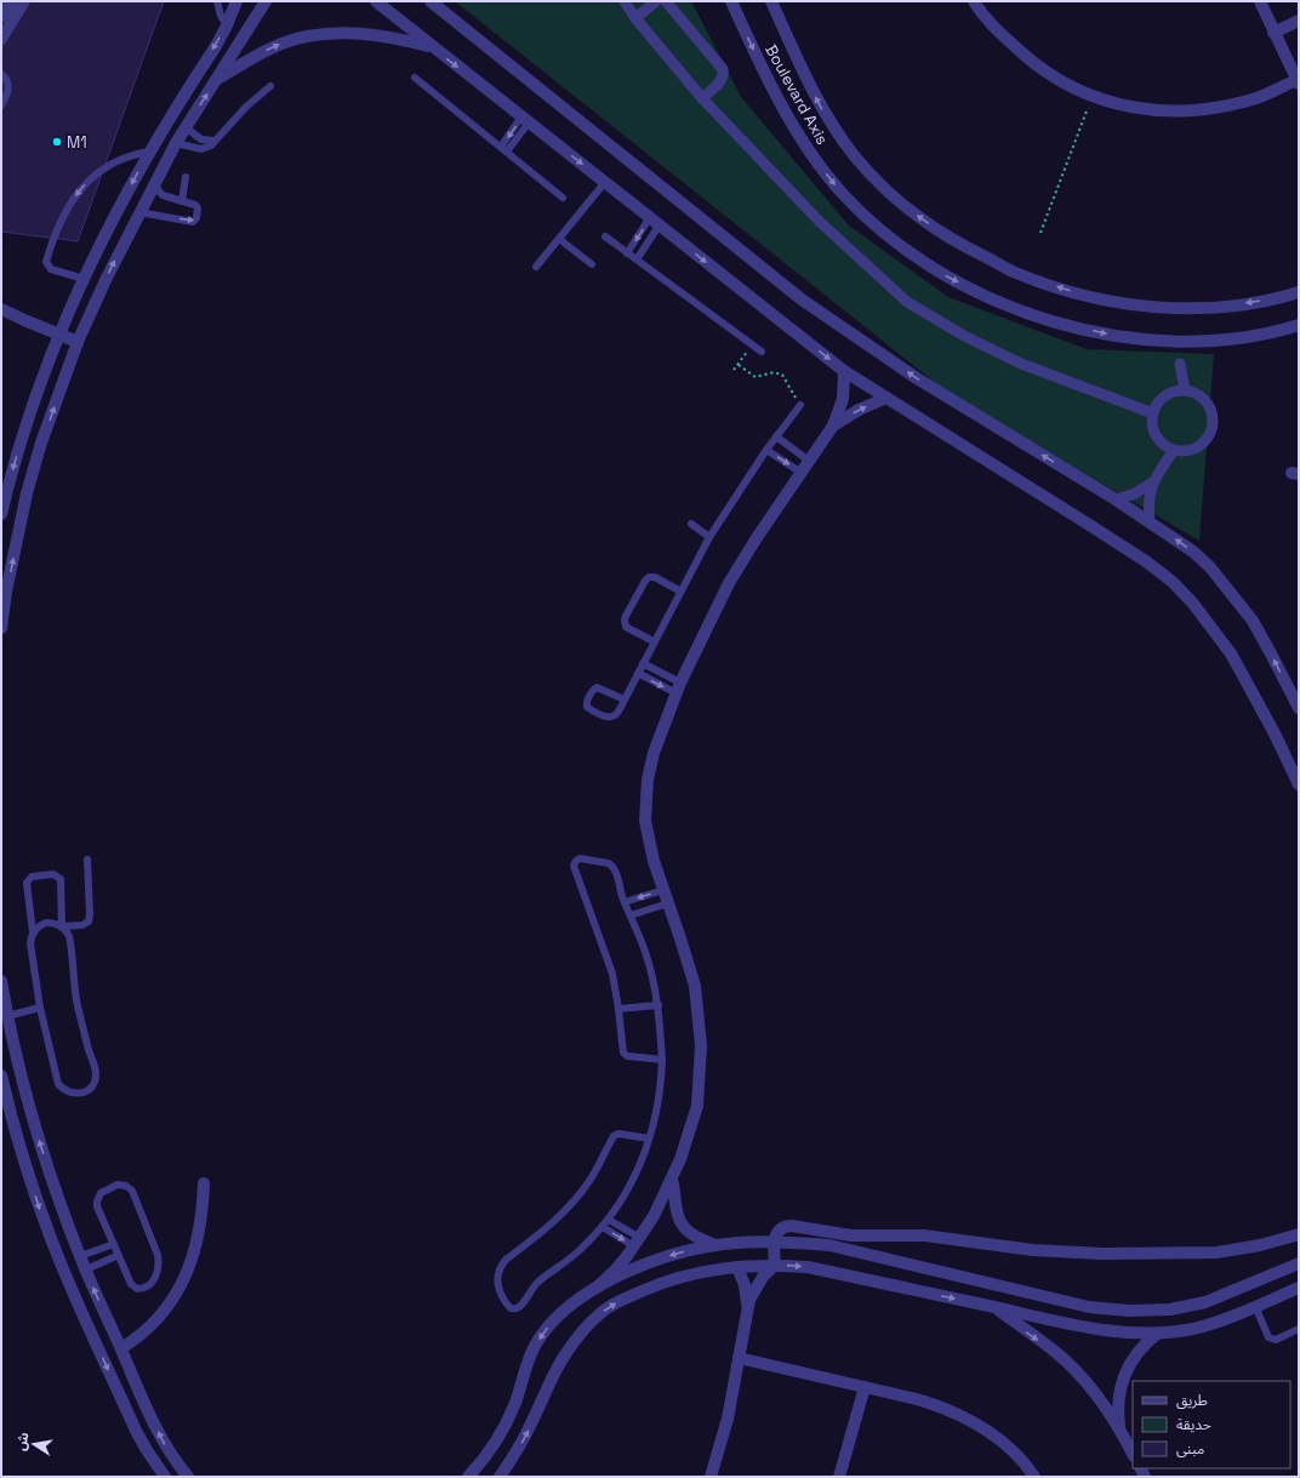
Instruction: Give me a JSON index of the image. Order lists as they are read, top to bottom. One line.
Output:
{"streets":{"street":["Boulevard Axis"]},"places":["M1"],"legend":["طريق","حديقة","مبنى"],"north":"left"}
